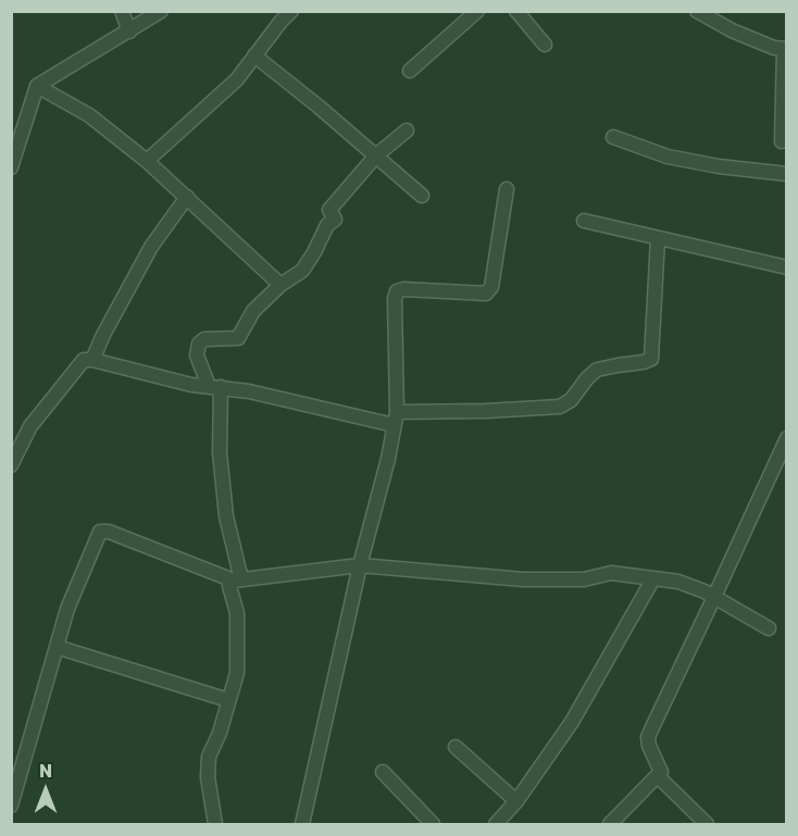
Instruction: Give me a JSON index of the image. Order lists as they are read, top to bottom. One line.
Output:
{"north":"top"}
